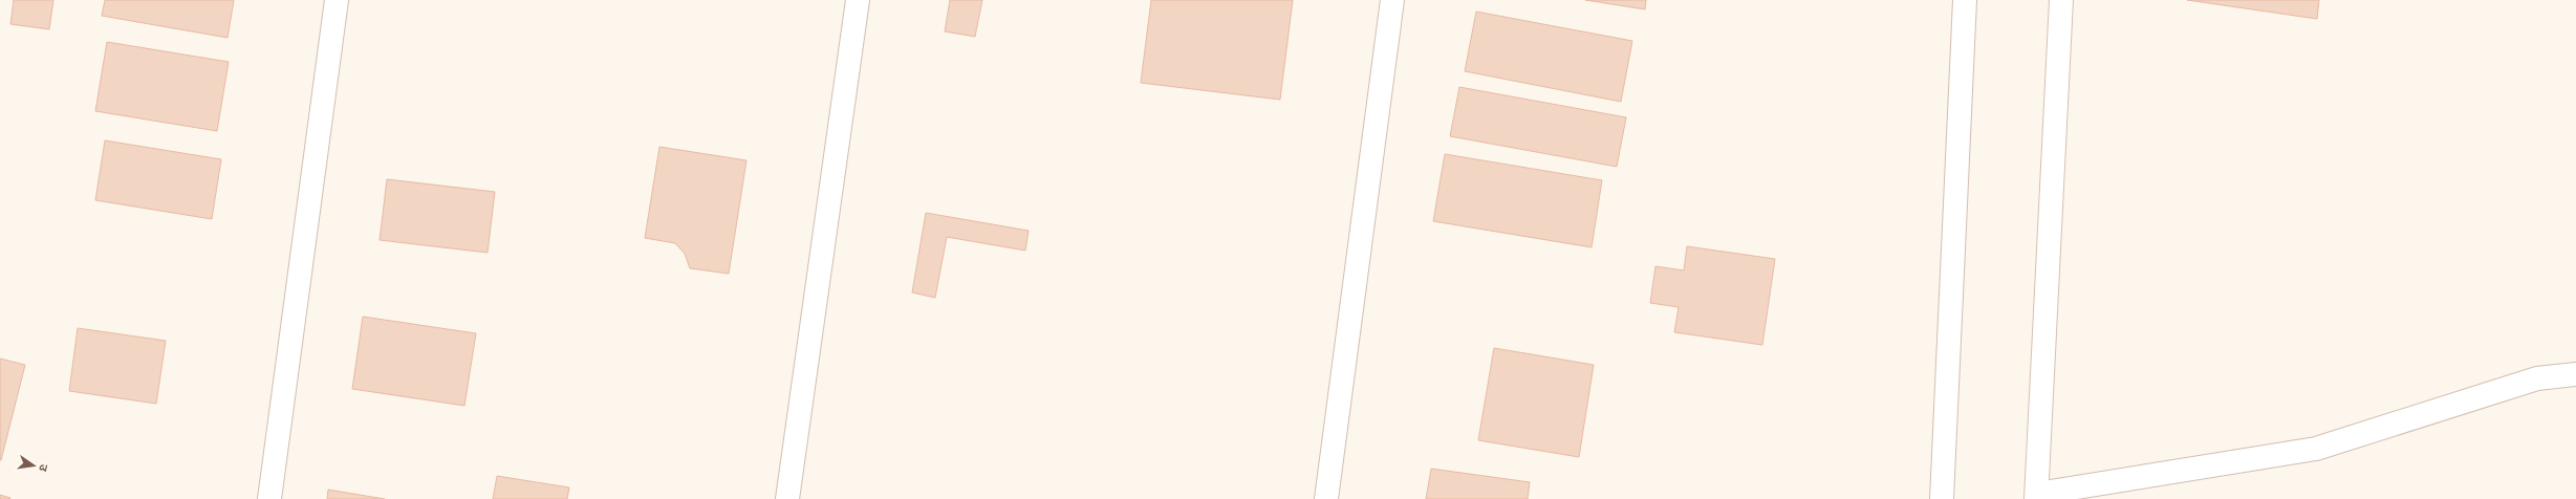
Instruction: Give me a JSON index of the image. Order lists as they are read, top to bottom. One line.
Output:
{"north":"right"}
